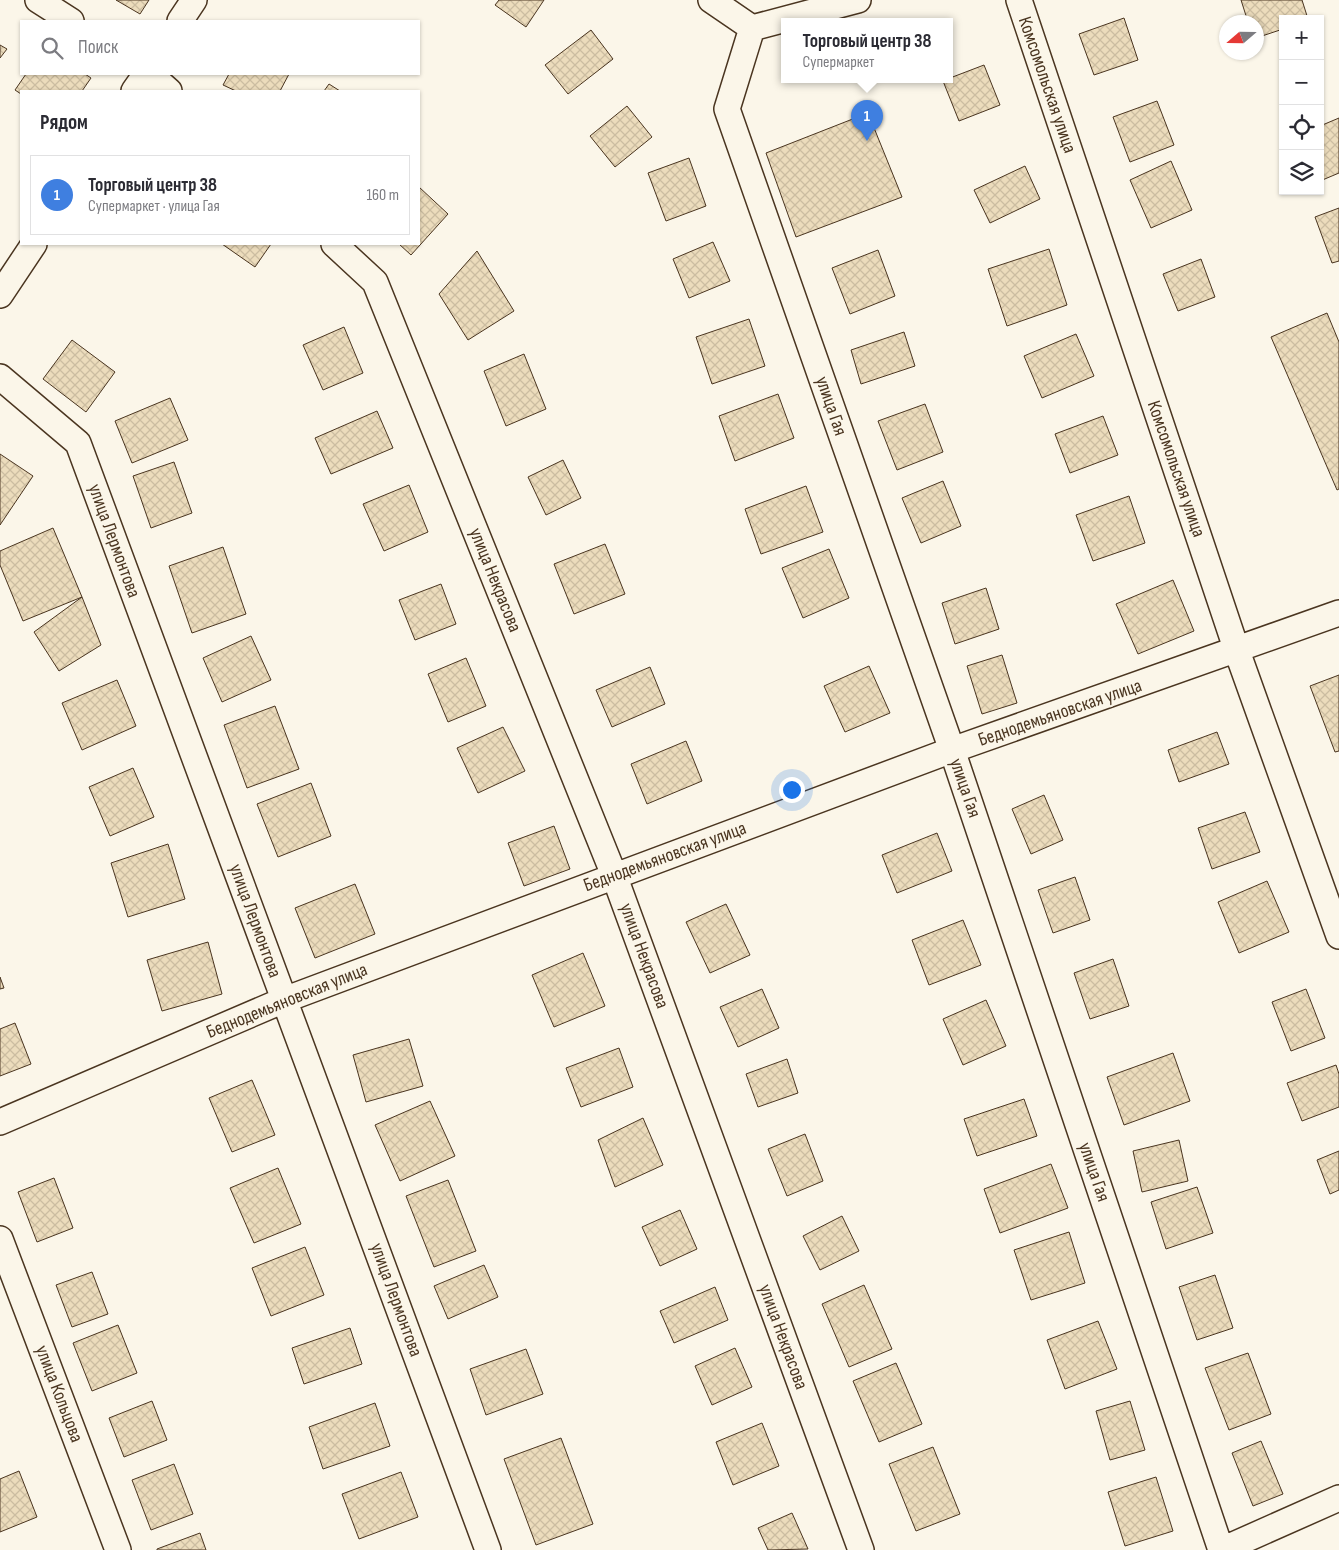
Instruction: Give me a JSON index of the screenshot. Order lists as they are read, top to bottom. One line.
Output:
{"streets":{"street":["Комсомольская улица","улица Гая","улица Лермонтова","улица Некрасова","Беднодемьяновская улица","улица Кольцова"]},"crossings":[["Комсомольская улица","Беднодемьяновская улица"],["улица Гая","Беднодемьяновская улица"],["улица Лермонтова","Беднодемьяновская улица"],["улица Некрасова","Беднодемьяновская улица"]],"north":"left","page":{"map_buttons":["+","−"],"popup":["Торговый центр 38","Супермаркет"],"search":"Поиск","heading":"Рядом","pins":"1","list":[{"mark":"1","name":"Торговый центр 38","note":"Супермаркет · улица Гая","value":"160 m"}]}}
